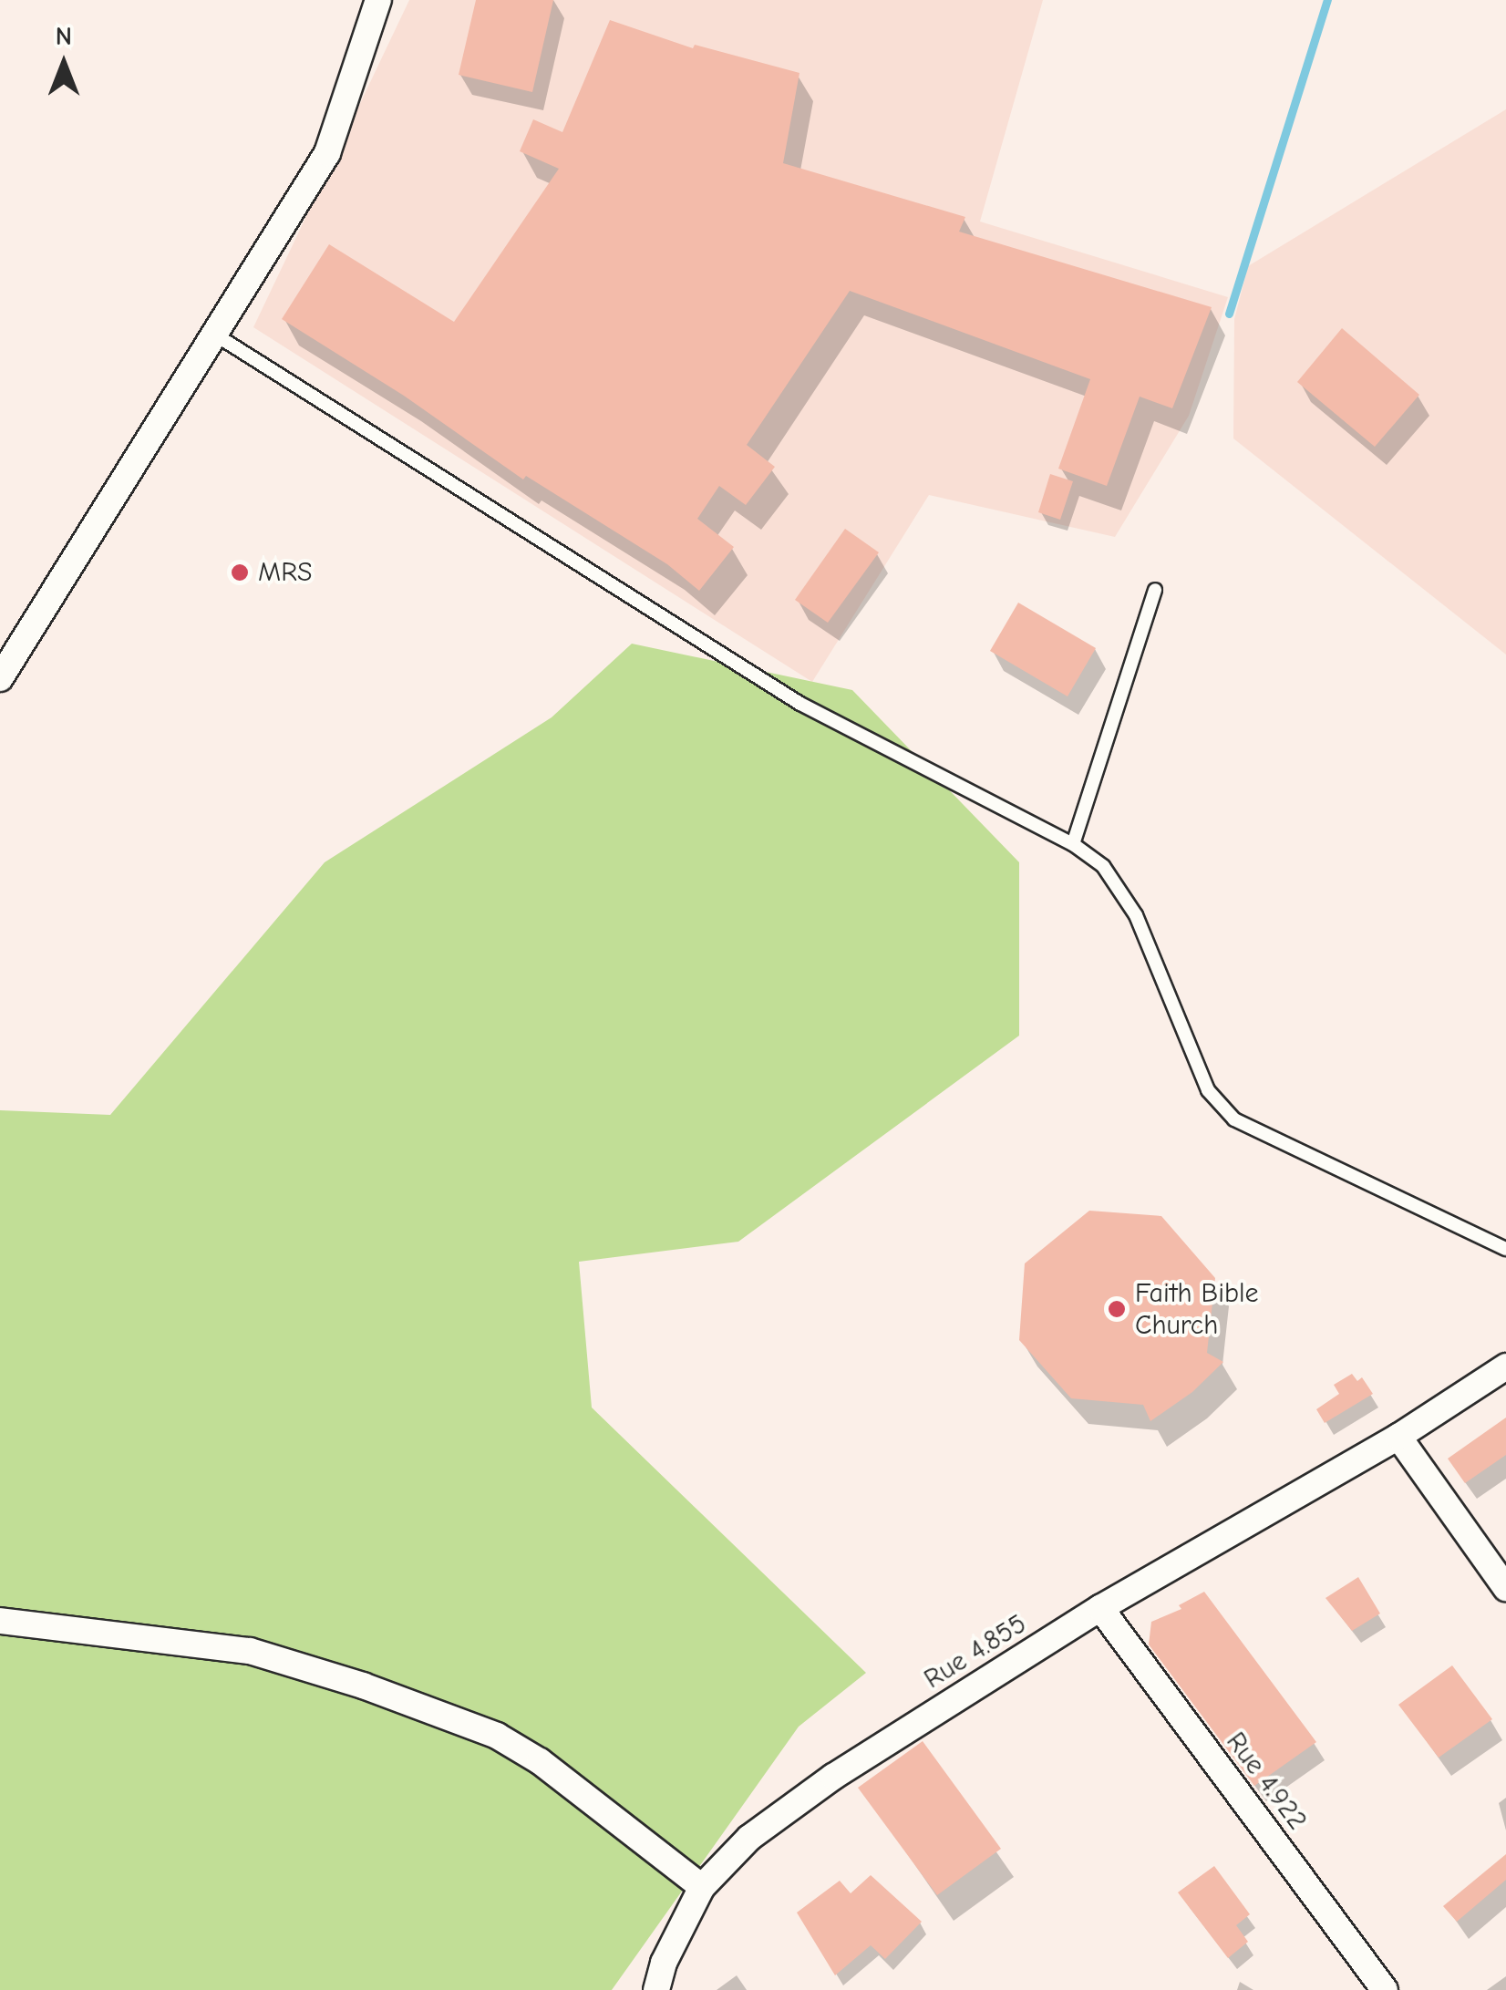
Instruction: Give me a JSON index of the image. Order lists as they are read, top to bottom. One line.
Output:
{"streets":{"street":["Rue 4.855","Rue 4.922"]},"crossings":[["Rue 4.855","Rue 4.922"]],"places":["MRS","Faith Bible Church"],"north":"top"}
